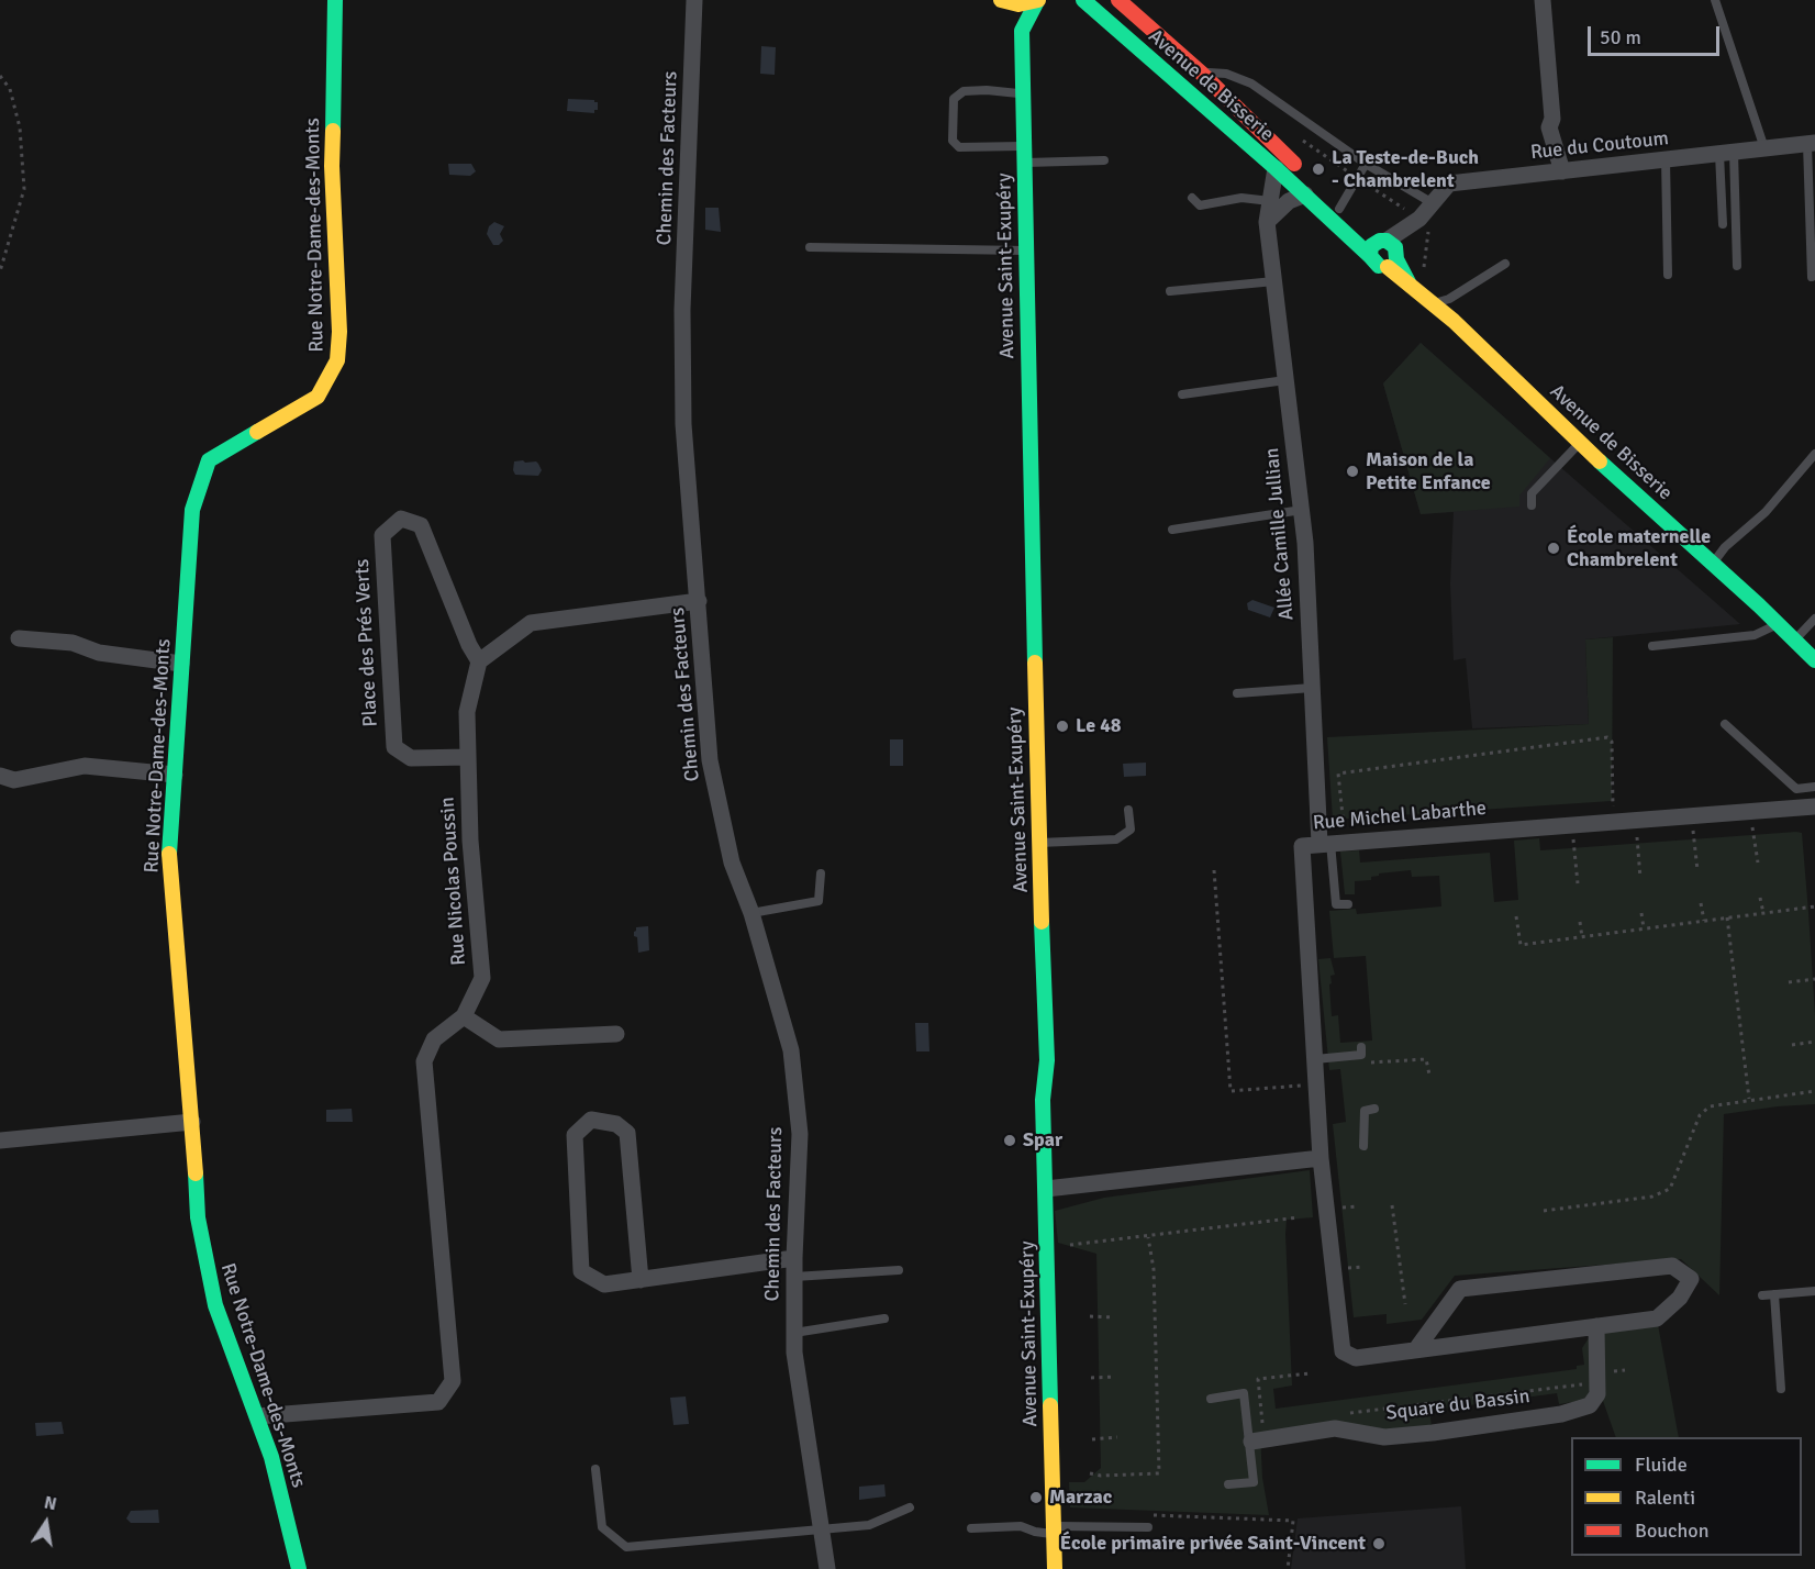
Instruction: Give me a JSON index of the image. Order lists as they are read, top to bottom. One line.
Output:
{"streets":{"street":["Avenue de Bisserie","Rue du Coutoum","Chemin des Facteurs","Rue Notre-Dame-des-Monts","Avenue Saint-Exupéry","Allée Camille Jullian","Place des Prés Verts","Rue Michel Labarthe","Rue Nicolas Poussin","Square du Bassin"]},"crossings":[["Avenue de Bisserie","Rue du Coutoum"],["Avenue de Bisserie","Allée Camille Jullian"],["Rue Notre-Dame-des-Monts","Rue Nicolas Poussin"],["Allée Camille Jullian","Rue Michel Labarthe"],["Place des Prés Verts","Rue Nicolas Poussin"],["Rue Michel Labarthe","Square du Bassin"]],"places":["La Teste-de-Buch - Chambrelent","Maison de la Petite Enfance","École maternelle Chambrelent","Le 48","Spar","Marzac","École primaire privée Saint-Vincent"],"legend":["Fluide","Ralenti","Bouchon"],"scale_bar":"50 m","north":"top"}
